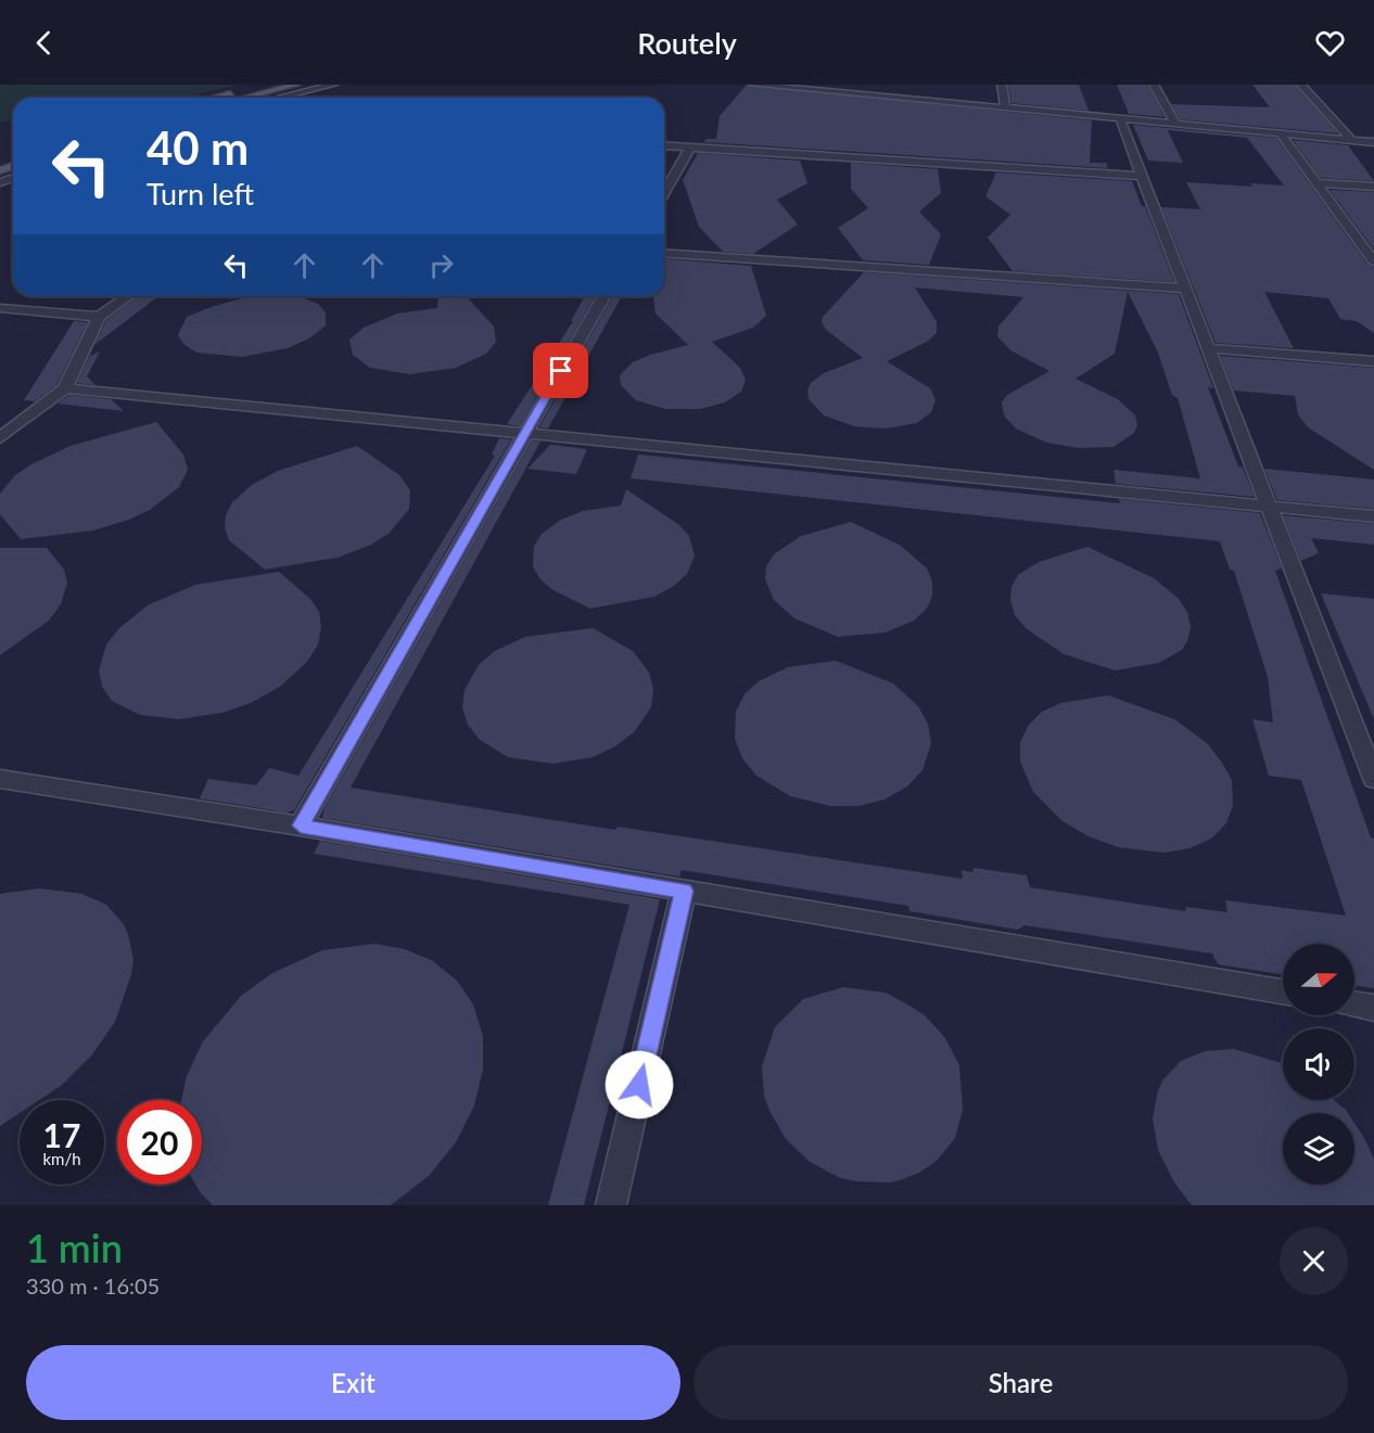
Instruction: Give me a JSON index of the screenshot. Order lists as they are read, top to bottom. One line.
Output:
{"north":"right","page":{"header":"Routely","turn":["40 m","Turn left"],"speed":"17 km/h","limit":"20","heading":["1 min","330 m · 16:05"],"buttons":["Exit","Share"]}}
